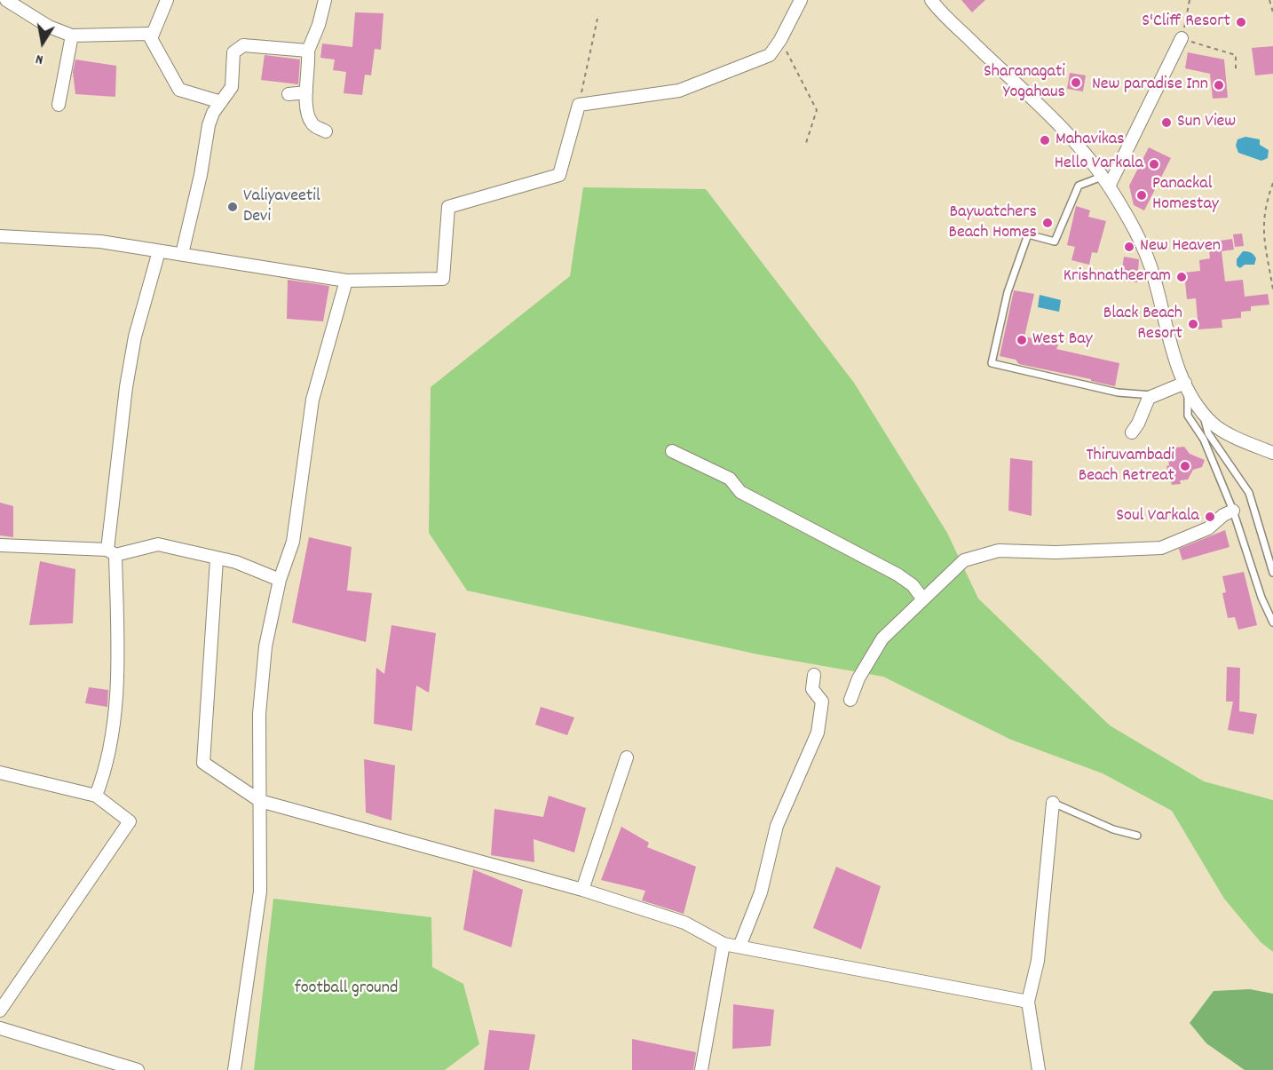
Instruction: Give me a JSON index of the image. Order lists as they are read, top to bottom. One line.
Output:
{"parks":["football ground"],"places":["S'Cliff Resort","Sharanagati Yogahaus","New paradise Inn","Sun View","Mahavikas","Hello Varkala","Panackal Homestay","Valiyaveetil Devi","Baywatchers Beach Homes","New Heaven","Krishnatheeram","Black Beach Resort","West Bay","Thiruvambadi Beach Retreat","Soul Varkala"],"north":"bottom"}
